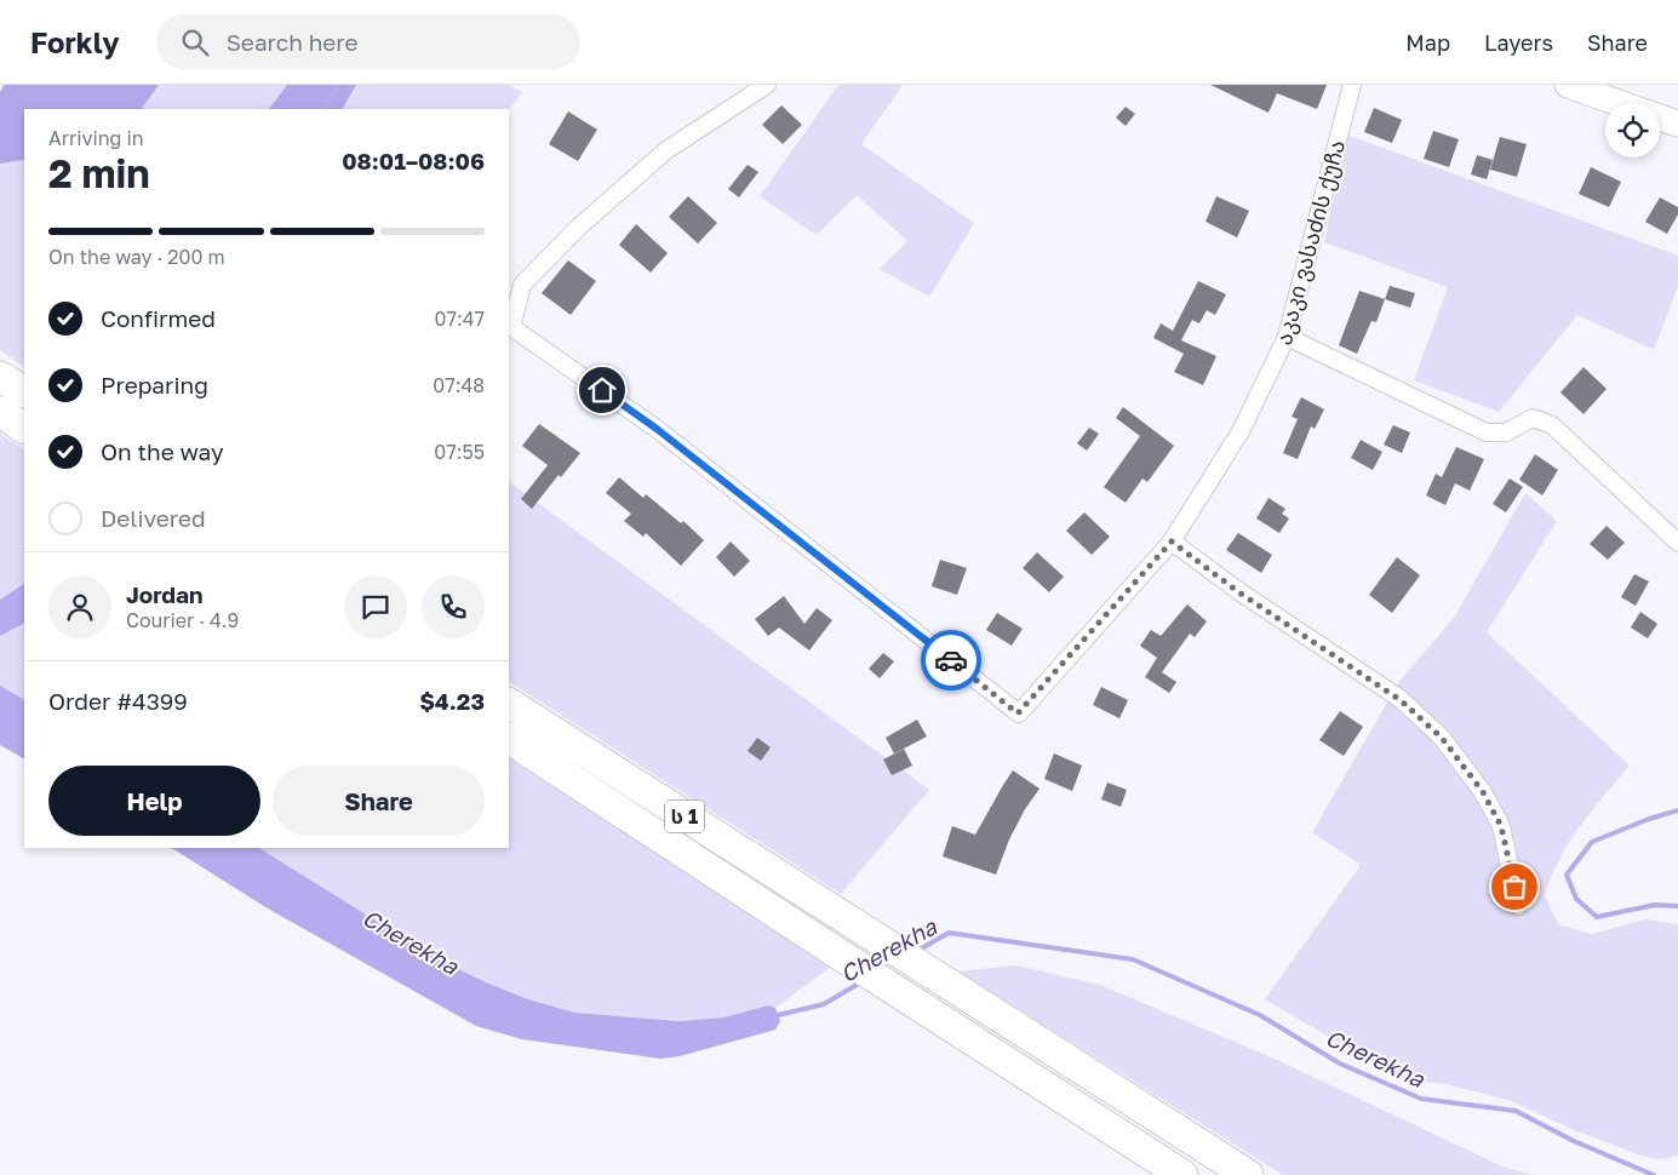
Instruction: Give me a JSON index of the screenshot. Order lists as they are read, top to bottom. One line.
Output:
{"streets":{"highway":["ს 1"],"street":["აკაკი ვასაძის ქუჩა"]},"water":["Cherekha"],"page":{"header":"Forkly","search":"Search here","nav":["Map","Layers","Share"],"heading":["2 min","Arriving in","08:01–08:06"],"panel":["Jordan","Courier · 4.9","Order #4399","$4.23"],"bar":"On the way · 200 m","list":[["Confirmed","07:47"],["Preparing","07:48"],["On the way","07:55"],"Delivered"],"buttons":["Help","Share"]}}
